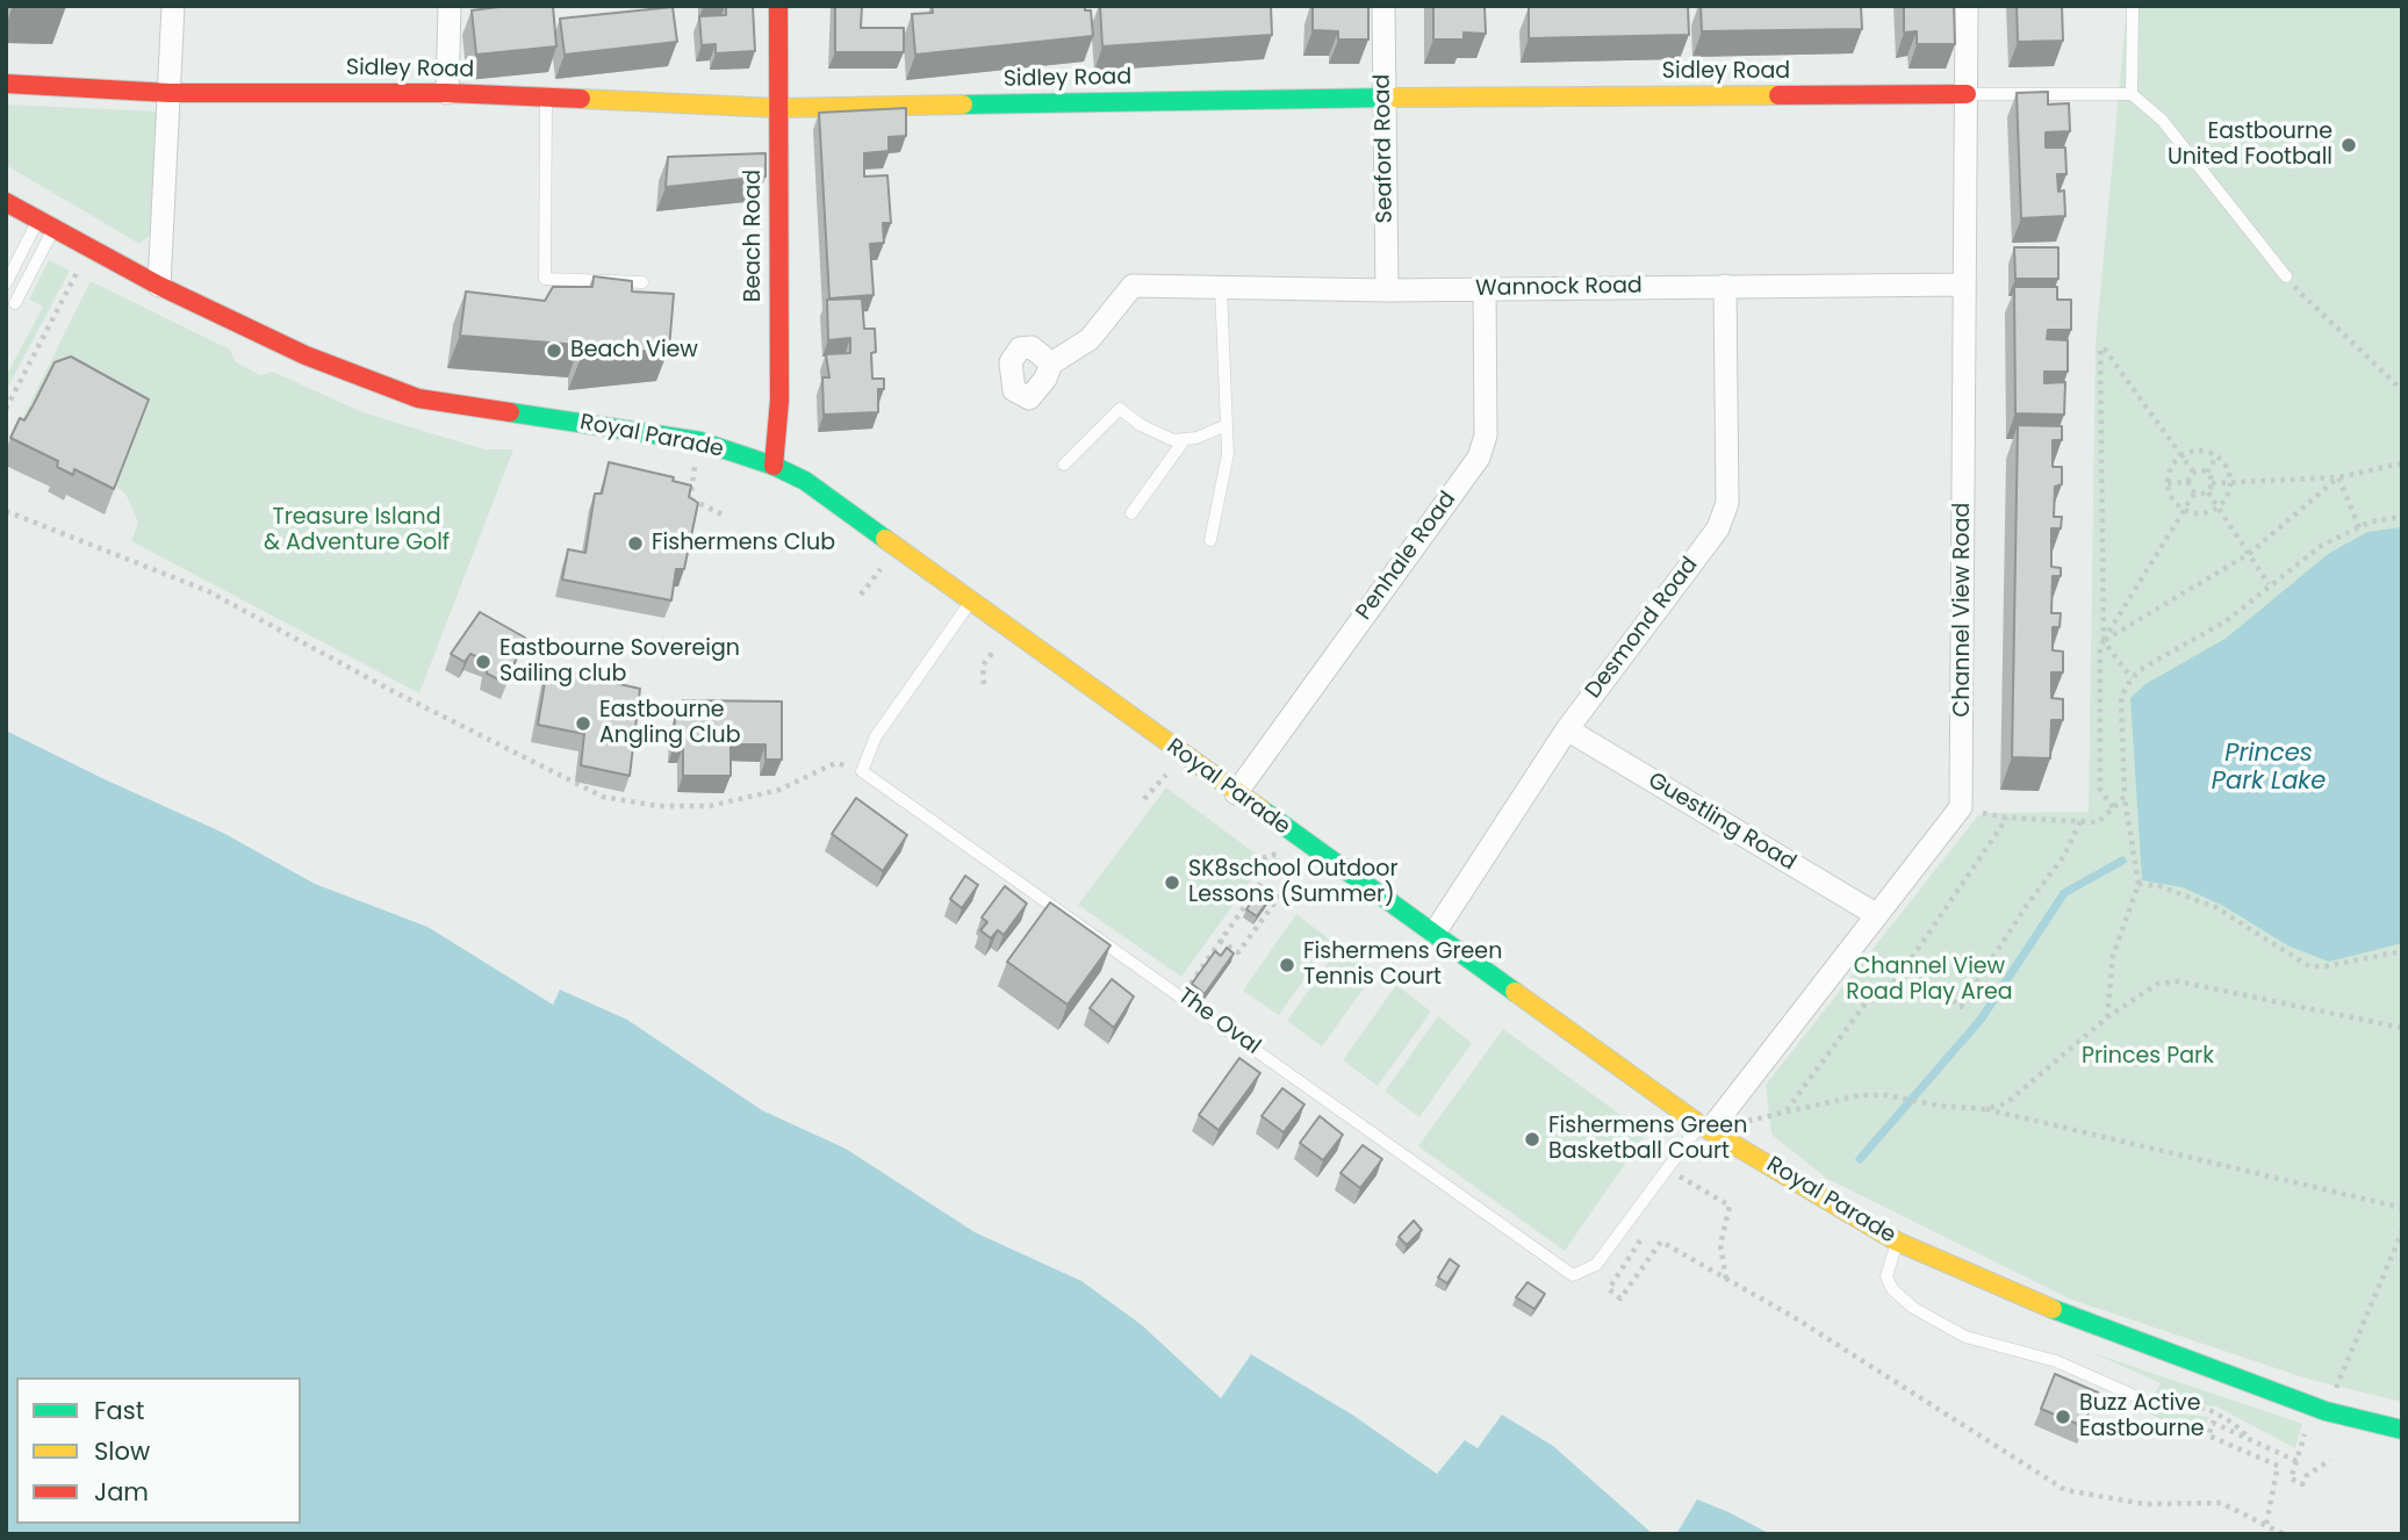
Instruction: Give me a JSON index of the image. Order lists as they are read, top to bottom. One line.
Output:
{"streets":{"street":["Sidley Road","Seaford Road","Beach Road","Wannock Road","Royal Parade","Penhale Road","Channel View Road","Desmond Road","Guestling Road"],"lane":["The Oval"]},"crossings":[["Sidley Road","Seaford Road"],["Sidley Road","Beach Road"],["Sidley Road","Channel View Road"],["Seaford Road","Wannock Road"],["Beach Road","Royal Parade"],["Wannock Road","Penhale Road"],["Wannock Road","Channel View Road"],["Wannock Road","Desmond Road"],["Royal Parade","Penhale Road"],["Royal Parade","Desmond Road"],["Royal Parade","The Oval"],["Desmond Road","Guestling Road"]],"water":["Princes Park Lake"],"parks":["Treasure Island & Adventure Golf","Channel View Road Play Area","Princes Park"],"places":["Eastbourne United Football","Beach View","Fishermens Club","Eastbourne Sovereign Sailing club","Eastbourne Angling Club","SK8school Outdoor Lessons (Summer)","Fishermens Green Tennis Court","Fishermens Green Basketball Court","Buzz Active Eastbourne"],"legend":["Fast","Slow","Jam"]}
